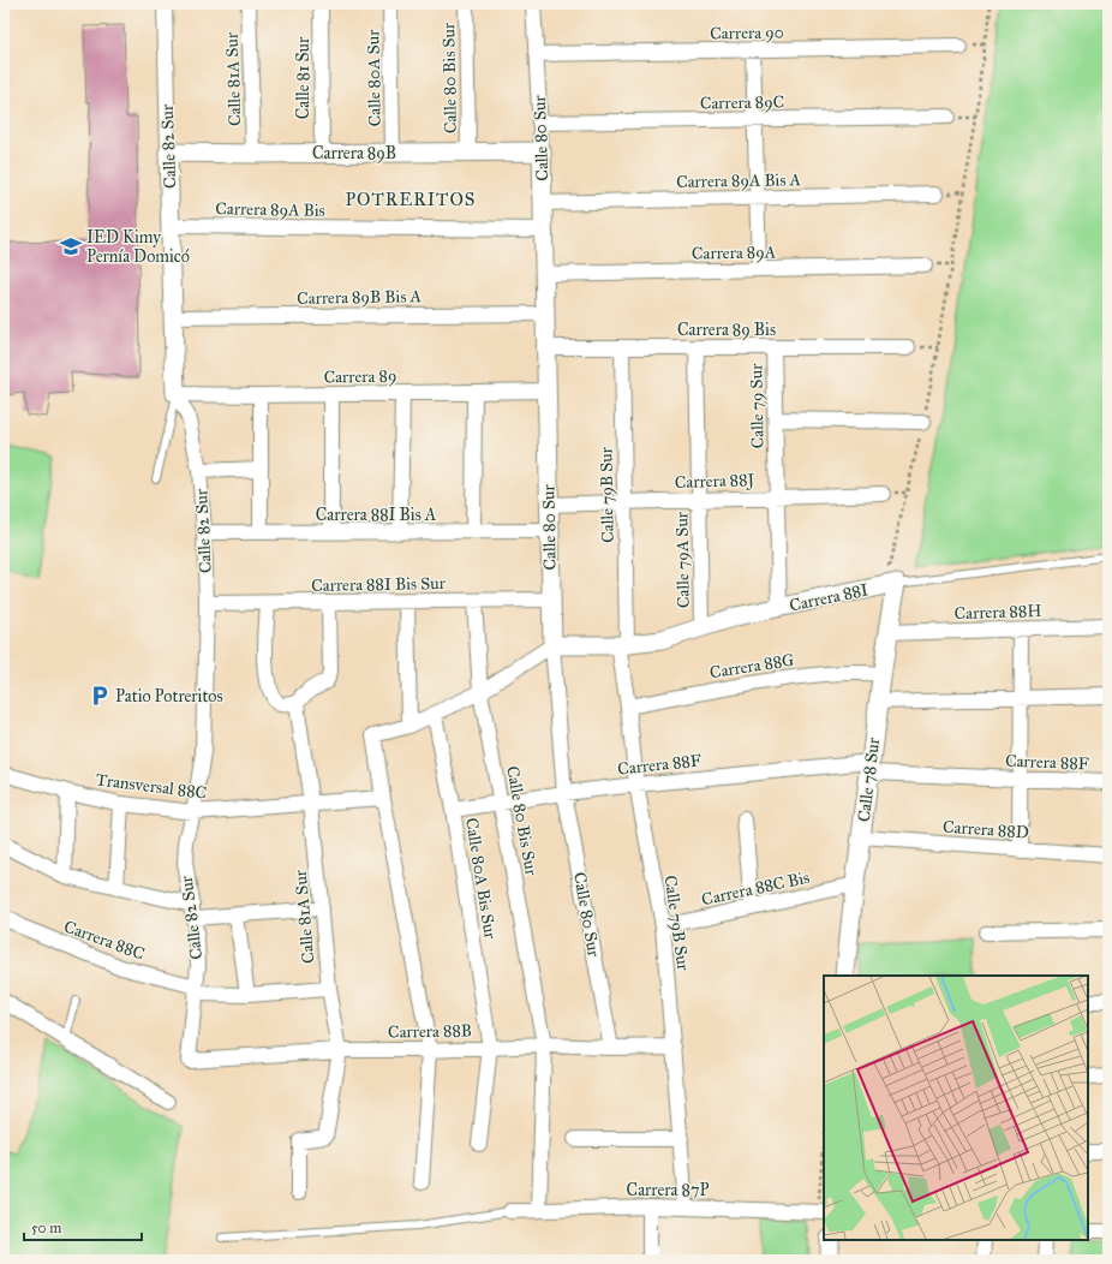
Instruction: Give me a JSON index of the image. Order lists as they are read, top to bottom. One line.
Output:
{"streets":{"street":["Carrera 90","Calle 81 Sur","Calle 80A Sur","Calle 80 Bis Sur","Calle 81A Sur","Carrera 89C","Calle 80 Sur","Calle 82 Sur","Carrera 89B","Carrera 89A Bis A","Carrera 89A Bis","Carrera 89A","Carrera 89B Bis A","Carrera 89 Bis","Carrera 89","Calle 79 Sur","Carrera 88J","Calle 79B Sur","Carrera 88I Bis A","Calle 79A Sur","Carrera 88I Bis Sur","Carrera 88I","Carrera 88H","Carrera 88G","Carrera 88F","Calle 78 Sur","Transversal 88C","Carrera 88D","Calle 80A Bis Sur","Carrera 88C Bis","Carrera 88C","Carrera 88B","Carrera 87P"]},"crossings":[["Carrera 90","Calle 80 Sur"],["Calle 81 Sur","Carrera 89B"],["Calle 80A Sur","Carrera 89B"],["Calle 80 Bis Sur","Carrera 89B"],["Calle 80 Bis Sur","Carrera 88I Bis Sur"],["Calle 80 Bis Sur","Carrera 88F"],["Calle 80 Bis Sur","Carrera 88B"],["Calle 80 Bis Sur","Carrera 87P"],["Calle 81A Sur","Carrera 89B"],["Calle 81A Sur","Transversal 88C"],["Calle 81A Sur","Carrera 88C"],["Calle 81A Sur","Carrera 88B"],["Carrera 89C","Calle 80 Sur"],["Calle 80 Sur","Carrera 89B"],["Calle 80 Sur","Carrera 89A Bis A"],["Calle 80 Sur","Carrera 89A Bis"],["Calle 80 Sur","Carrera 89A"],["Calle 80 Sur","Carrera 89B Bis A"],["Calle 80 Sur","Carrera 89 Bis"],["Calle 80 Sur","Carrera 89"],["Calle 80 Sur","Carrera 88J"],["Calle 80 Sur","Carrera 88I Bis A"],["Calle 80 Sur","Carrera 88I Bis Sur"],["Calle 80 Sur","Carrera 88I"],["Calle 80 Sur","Carrera 88F"],["Calle 80 Sur","Carrera 88B"],["Calle 82 Sur","Carrera 89B"],["Calle 82 Sur","Carrera 89A Bis"],["Calle 82 Sur","Carrera 89B Bis A"],["Calle 82 Sur","Carrera 89"],["Calle 82 Sur","Carrera 88I Bis A"],["Calle 82 Sur","Carrera 88I Bis Sur"],["Calle 82 Sur","Transversal 88C"],["Calle 82 Sur","Carrera 88C"],["Calle 82 Sur","Carrera 88B"],["Carrera 89 Bis","Calle 79 Sur"],["Carrera 89 Bis","Calle 79B Sur"],["Carrera 89 Bis","Calle 79A Sur"],["Calle 79 Sur","Carrera 88J"],["Calle 79 Sur","Carrera 88I"],["Carrera 88J","Calle 79B Sur"],["Carrera 88J","Calle 79A Sur"],["Calle 79B Sur","Carrera 88I"],["Calle 79B Sur","Carrera 88G"],["Calle 79B Sur","Carrera 88F"],["Calle 79B Sur","Carrera 88C Bis"],["Calle 79B Sur","Carrera 88B"],["Calle 79B Sur","Carrera 87P"],["Calle 79A Sur","Carrera 88I"],["Carrera 88I","Calle 78 Sur"],["Carrera 88H","Calle 78 Sur"],["Carrera 88G","Calle 78 Sur"],["Carrera 88F","Calle 78 Sur"],["Carrera 88F","Calle 80A Bis Sur"],["Calle 78 Sur","Carrera 88D"],["Calle 78 Sur","Carrera 88C Bis"],["Calle 80A Bis Sur","Carrera 88B"]],"districts":["POTRERITOS"],"places":{"school or university":["IED Kimy Pernía Domicó"],"parking":["Patio Potreritos"]},"scale_bar":"50 m"}
